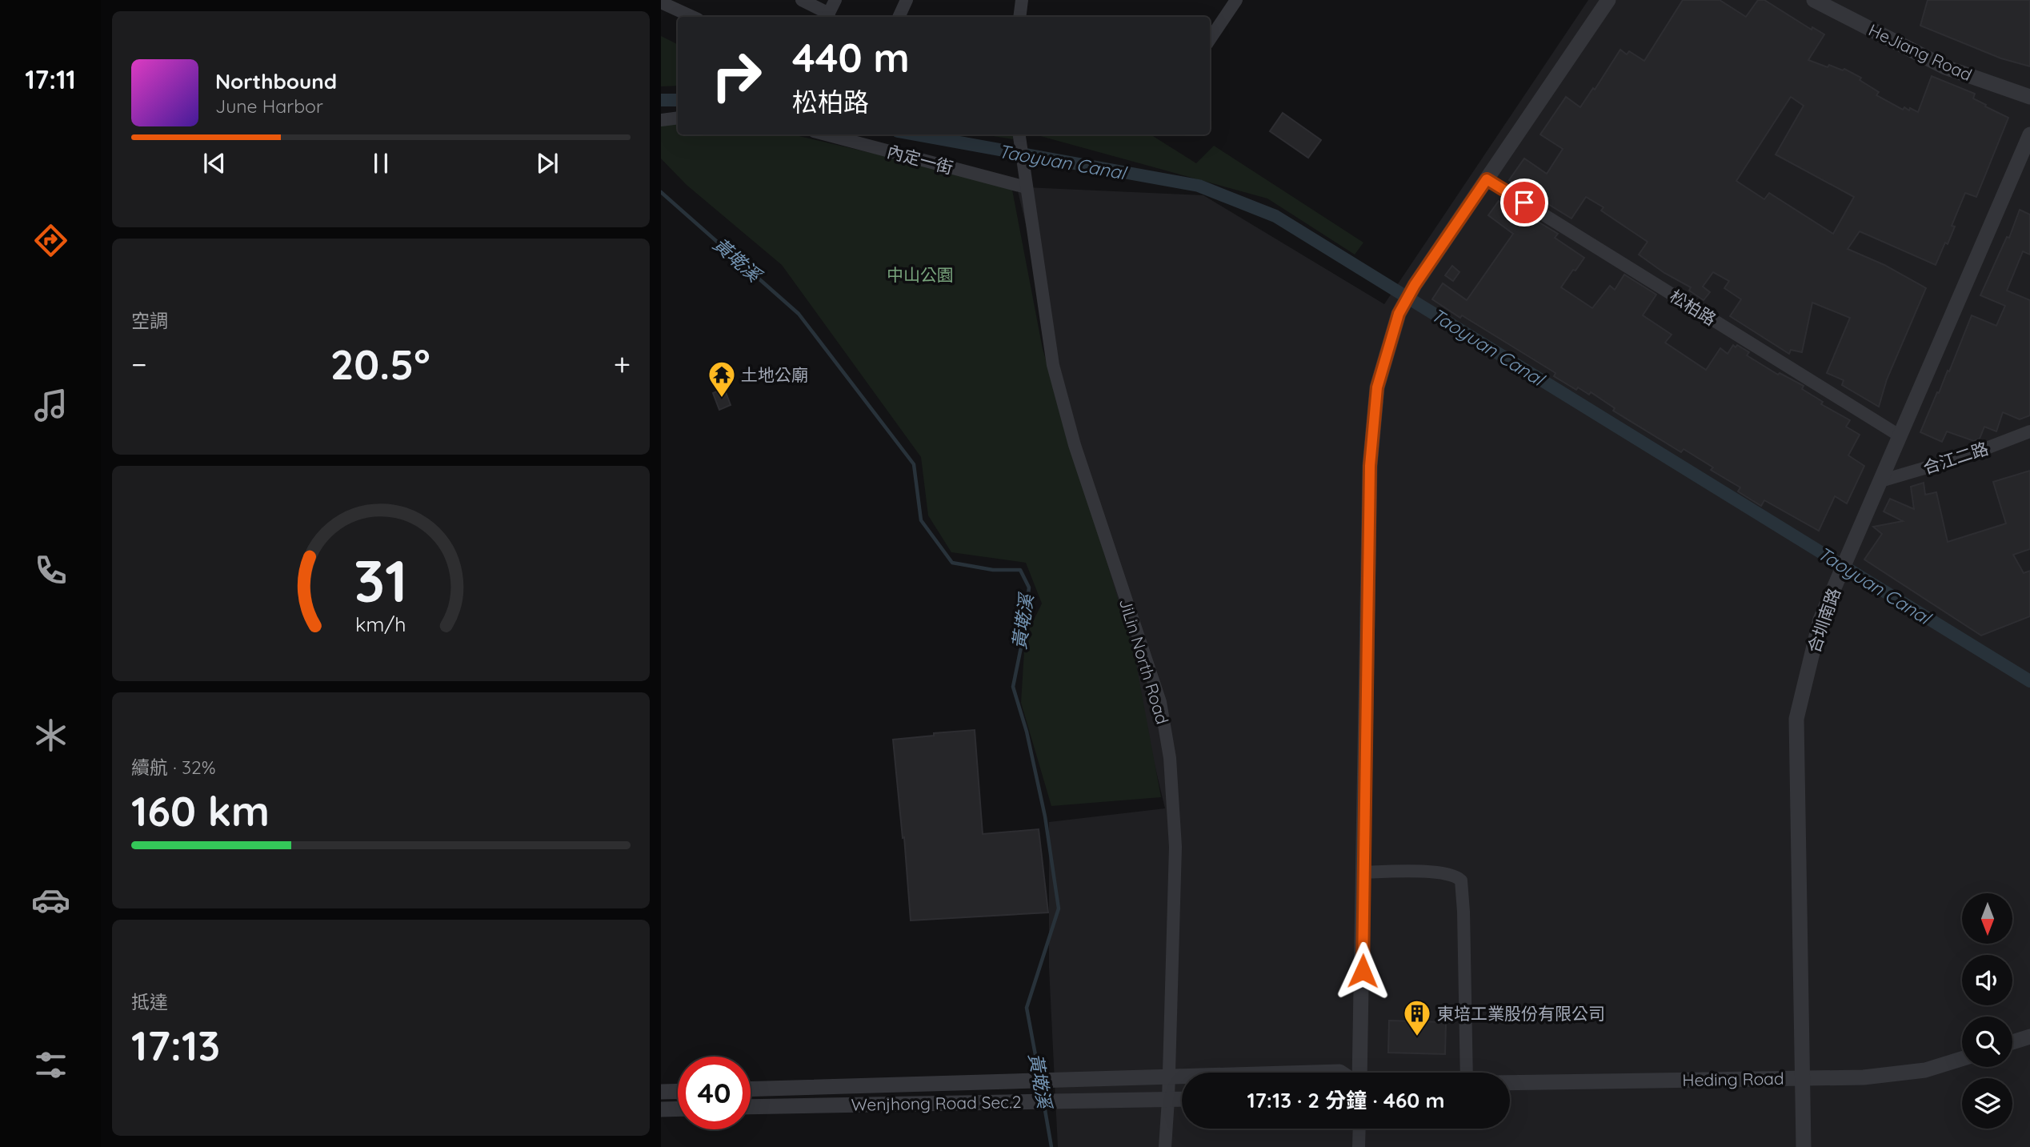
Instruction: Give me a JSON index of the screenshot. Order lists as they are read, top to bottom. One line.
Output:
{"streets":{"street":["HeJiang Road","內定一街","松柏路","合江二路","合圳南路","JiLin North Road","Heding Road","Wenjhong Road Sec.2"]},"crossings":[["內定一街","JiLin North Road"],["松柏路","合圳南路"],["合江二路","合圳南路"],["合圳南路","Heding Road"],["JiLin North Road","Wenjhong Road Sec.2"]],"water":["Taoyuan Canal","黃墘溪"],"parks":["中山公園"],"places":{"temple":["土地公廟"],"building":["東培工業股份有限公司"]},"north":"bottom","page":{"tabs":"17:11","turn":["440 m","松柏路"],"song":["Northbound","June Harbor"],"tile":["空調",["續航 · 32%","160 km"],["抵達","17:13"]],"heat":["−","20.5°","+"],"limit":"40","trip":"17:13 · 2 分鐘 · 460 m","gauge":["31","km/h"]}}
